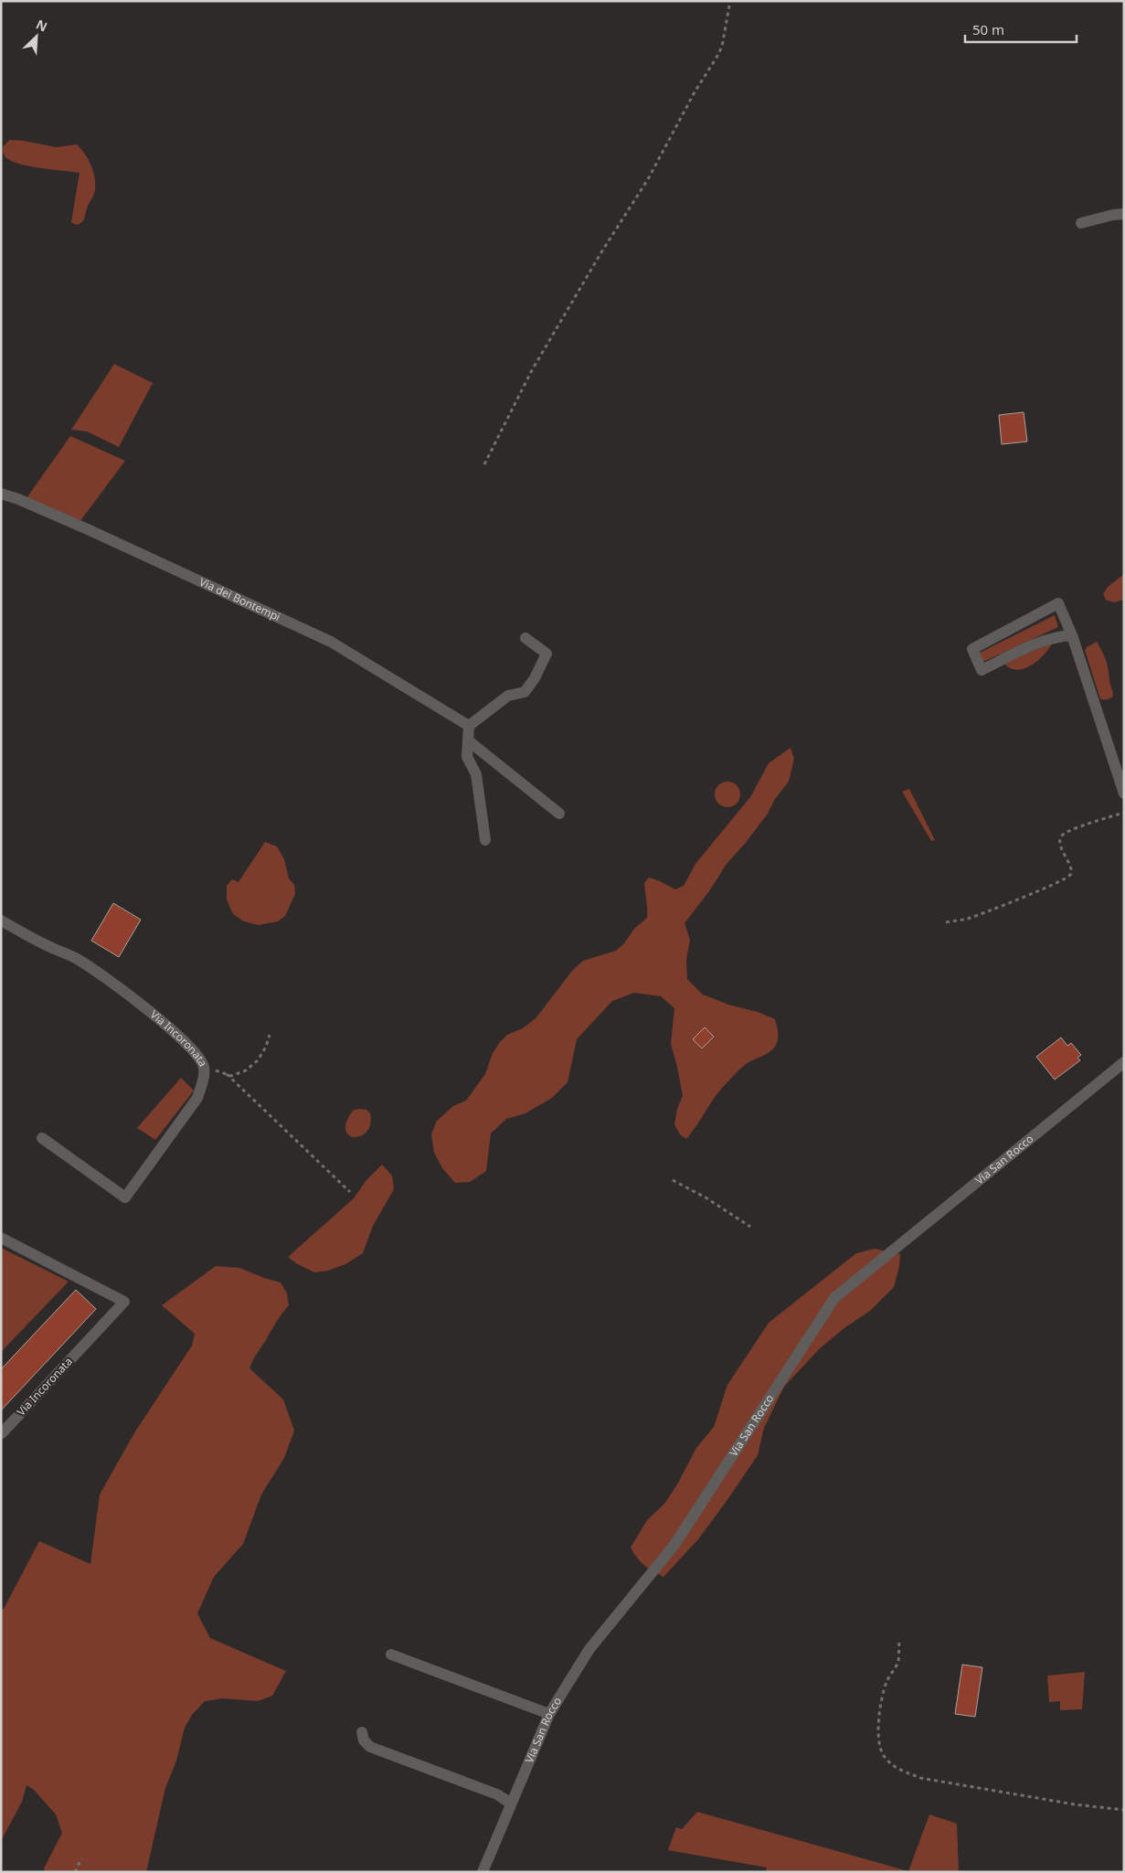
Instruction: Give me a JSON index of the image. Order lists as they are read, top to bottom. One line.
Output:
{"streets":{"street":["Via dei Bontempi","Via Incoronata","Via San Rocco"]},"scale_bar":"50 m","north":"top right"}
